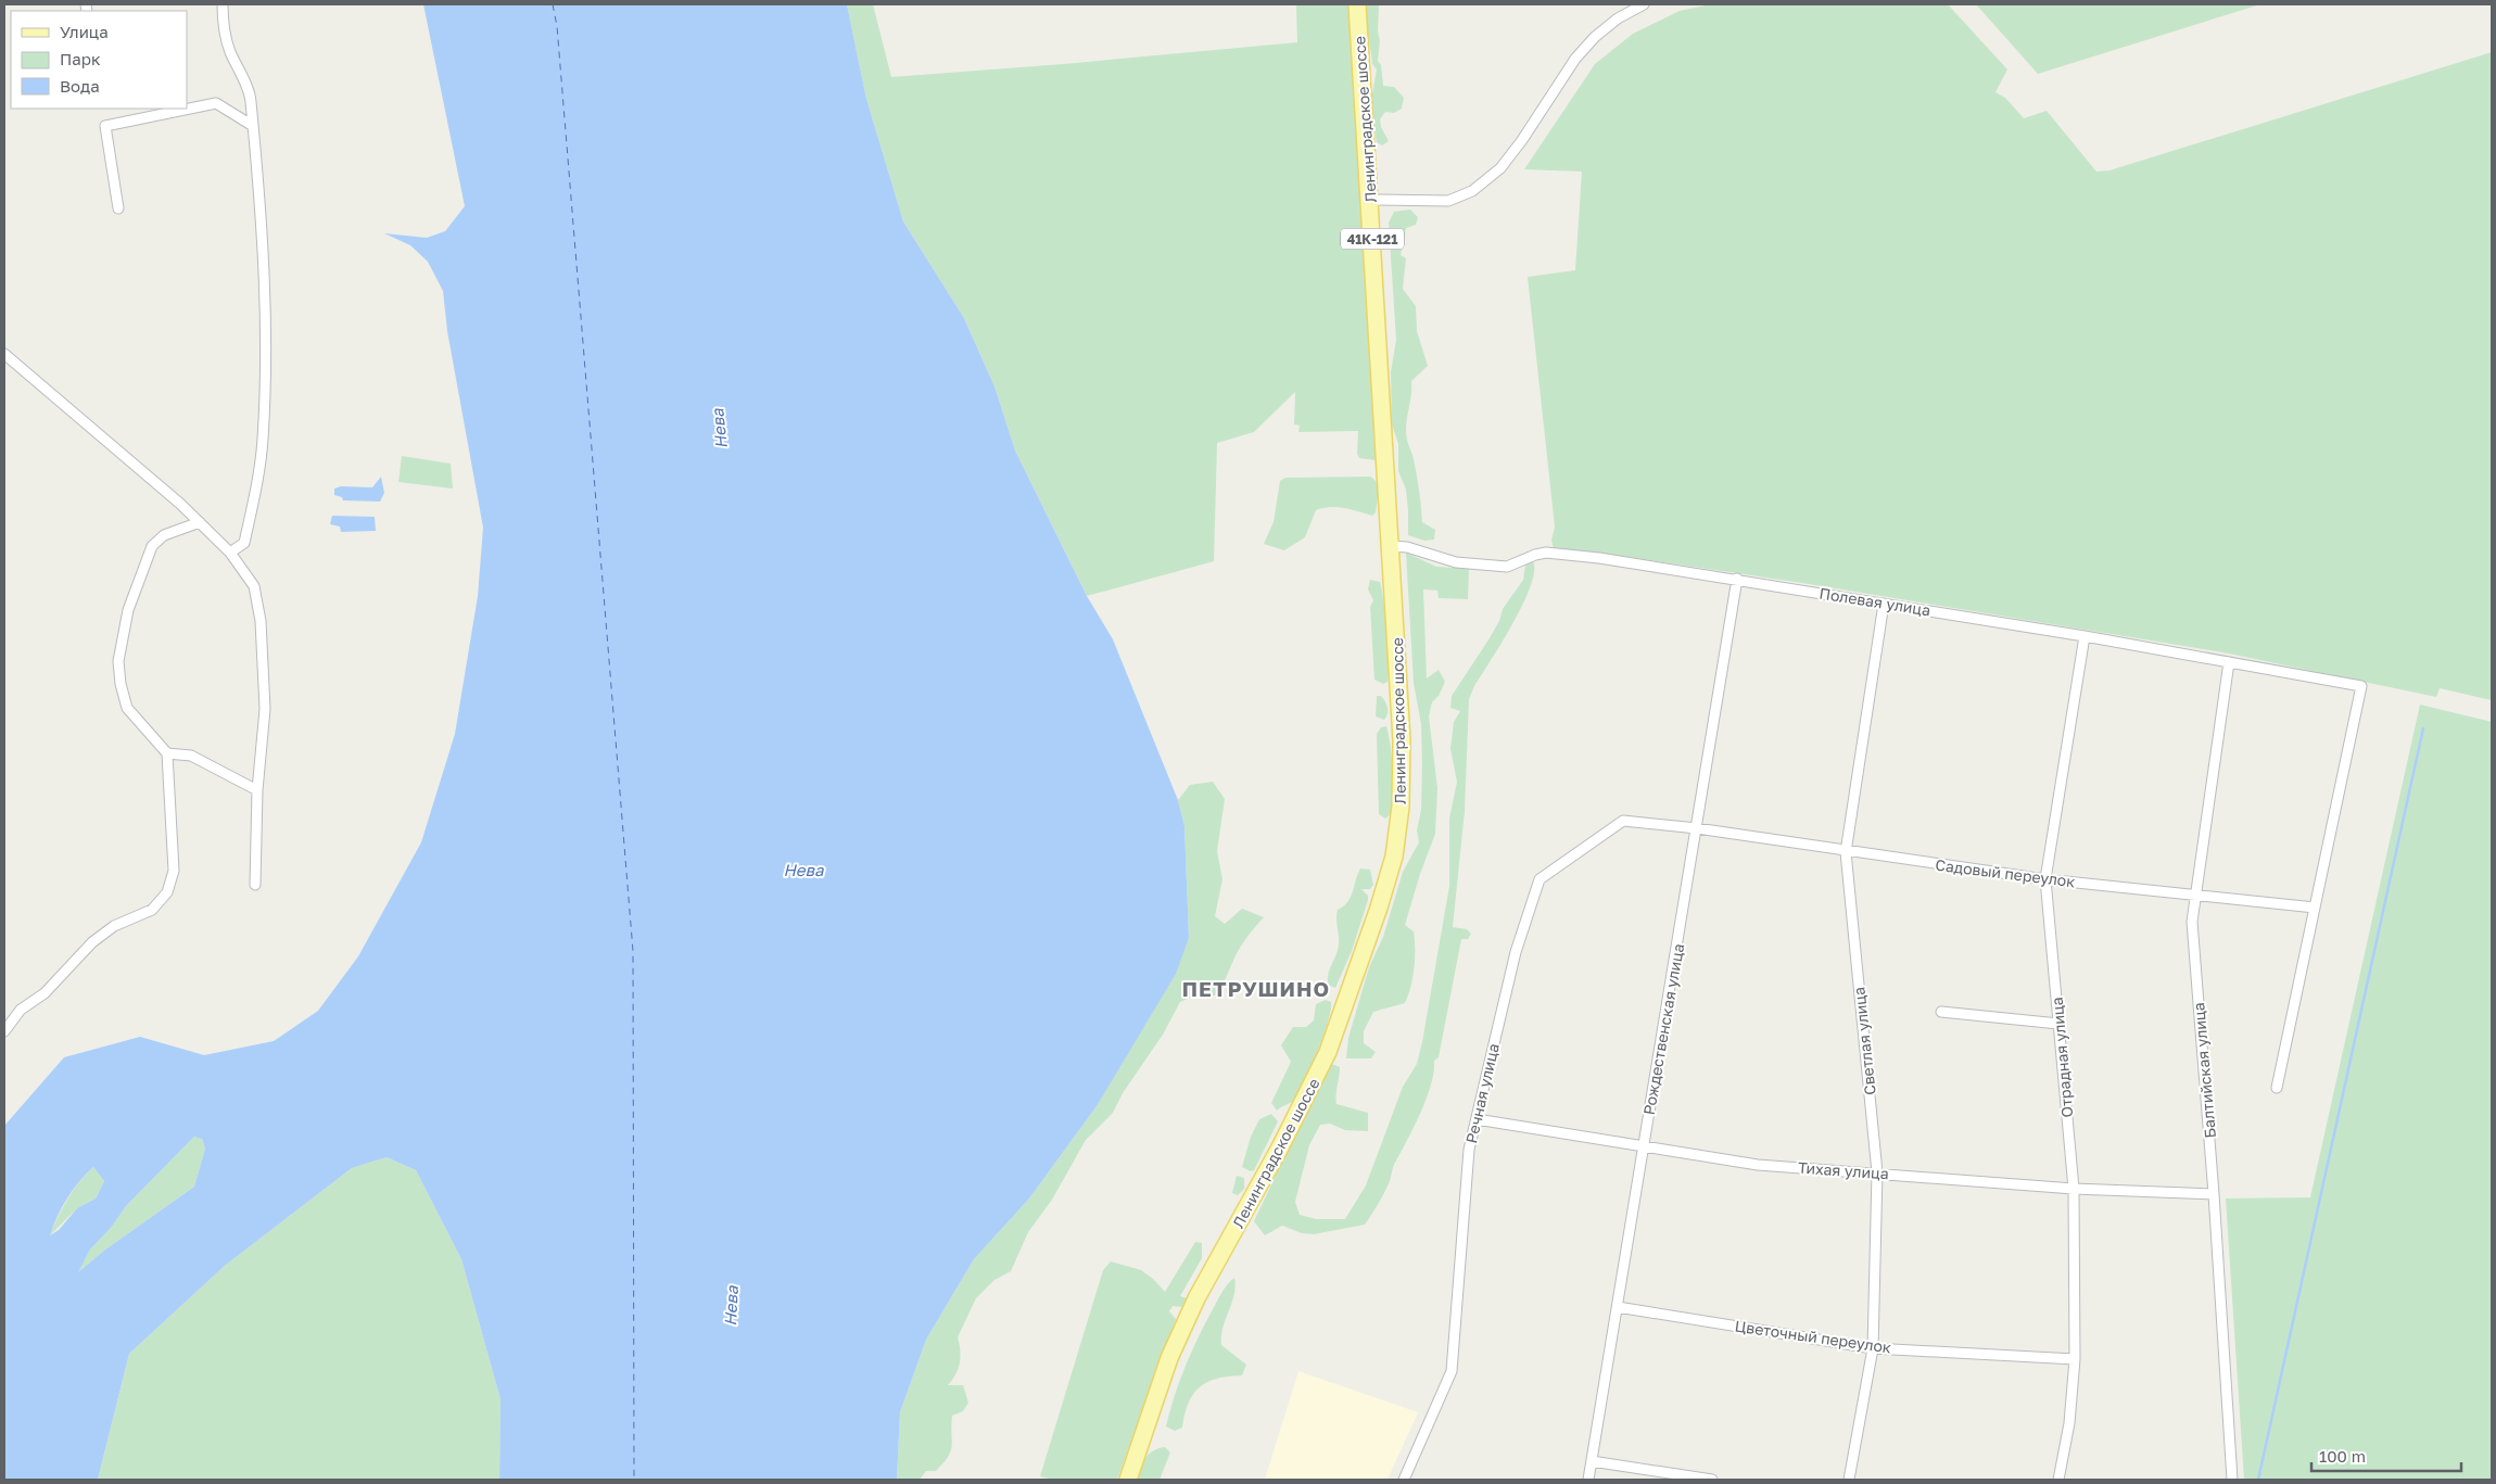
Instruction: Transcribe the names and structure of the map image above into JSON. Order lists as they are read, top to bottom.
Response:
{
  "streets": {
    "main road": ["Ленинградское шоссе", "41К-121"],
    "street": [
      "Полевая улица",
      "Садовый переулок",
      "Рождественская улица",
      "Светлая улица",
      "Отрадная улица",
      "Балтийская улица",
      "Речная улица",
      "Тихая улица",
      "Цветочный переулок"
    ]
  },
  "crossings": [
    ["Ленинградское шоссе", "Полевая улица"],
    ["Полевая улица", "Садовый переулок"],
    ["Полевая улица", "Рождественская улица"],
    ["Полевая улица", "Светлая улица"],
    ["Полевая улица", "Отрадная улица"],
    ["Полевая улица", "Балтийская улица"],
    ["Садовый переулок", "Рождественская улица"],
    ["Садовый переулок", "Светлая улица"],
    ["Садовый переулок", "Отрадная улица"],
    ["Садовый переулок", "Балтийская улица"],
    ["Садовый переулок", "Речная улица"],
    ["Рождественская улица", "Речная улица"],
    ["Рождественская улица", "Тихая улица"],
    ["Рождественская улица", "Цветочный переулок"],
    ["Светлая улица", "Тихая улица"],
    ["Светлая улица", "Цветочный переулок"],
    ["Отрадная улица", "Тихая улица"],
    ["Отрадная улица", "Цветочный переулок"],
    ["Балтийская улица", "Тихая улица"],
    ["Речная улица", "Тихая улица"]
  ],
  "districts": ["ПЕТРУШИНО"],
  "water": ["Нева"],
  "legend": ["Улица", "Парк", "Вода"],
  "scale_bar": "100 m"
}
